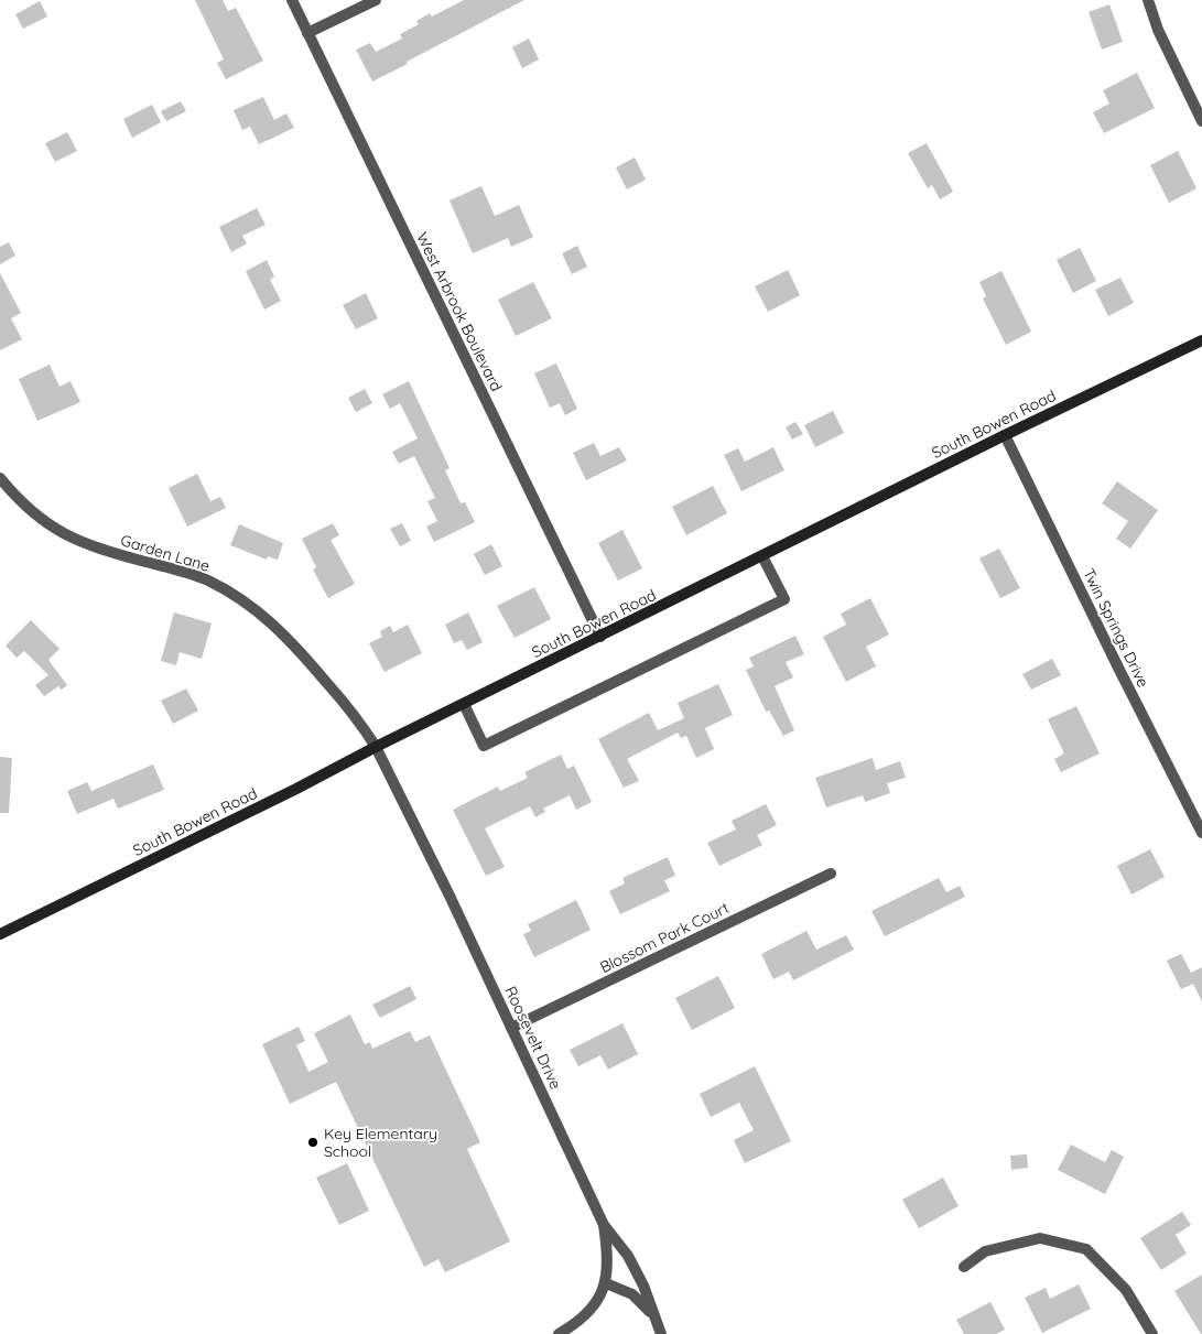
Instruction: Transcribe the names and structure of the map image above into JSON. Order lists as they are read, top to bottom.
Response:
{
  "streets": {
    "main road": ["South Bowen Road"],
    "street": [
      "West Arbrook Boulevard",
      "Garden Lane",
      "Twin Springs Drive",
      "Blossom Park Court",
      "Roosevelt Drive"
    ]
  },
  "crossings": [
    ["West Arbrook Boulevard", "South Bowen Road"],
    ["South Bowen Road", "Garden Lane"],
    ["South Bowen Road", "Twin Springs Drive"],
    ["South Bowen Road", "Roosevelt Drive"],
    ["Garden Lane", "Roosevelt Drive"],
    ["Blossom Park Court", "Roosevelt Drive"]
  ],
  "places": ["Key Elementary School"]
}
